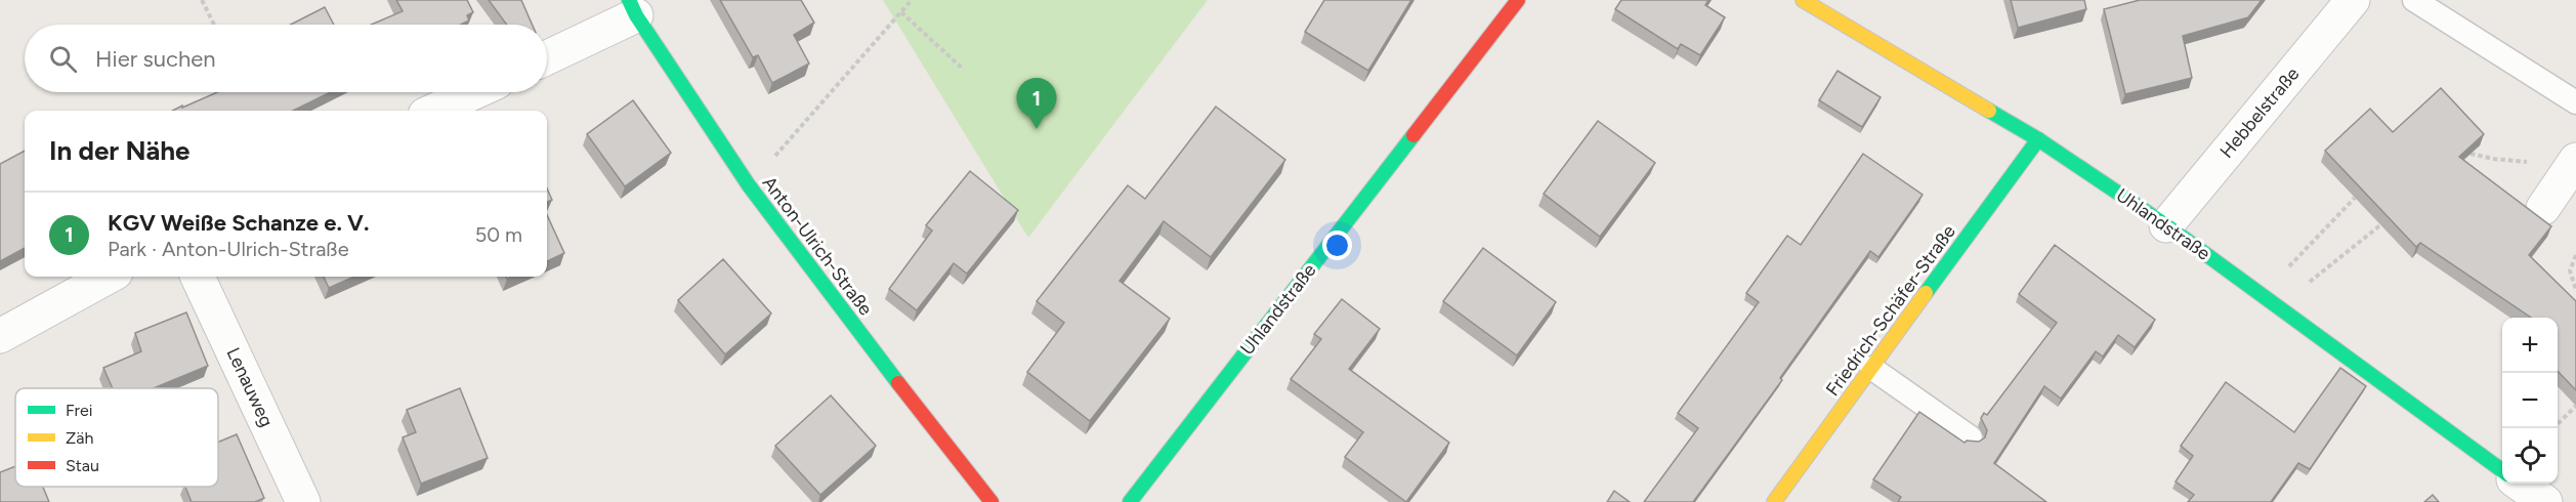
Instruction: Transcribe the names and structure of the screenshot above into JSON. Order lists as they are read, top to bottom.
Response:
{
  "streets": {
    "street": [
      "Hebbelstraße",
      "Uhlandstraße",
      "Anton-Ulrich-Straße",
      "Friedrich-Schäfer-Straße",
      "Lenauweg"
    ]
  },
  "crossings": [
    ["Hebbelstraße", "Uhlandstraße"],
    ["Uhlandstraße", "Friedrich-Schäfer-Straße"]
  ],
  "legend": ["Frei", "Zäh", "Stau"],
  "page": {
    "search": "Hier suchen",
    "pins": "1",
    "heading": "In der Nähe",
    "list": [
      {
        "mark": "1",
        "name": "KGV Weiße Schanze e. V.",
        "note": "Park · Anton-Ulrich-Straße",
        "value": "50 m"
      }
    ],
    "map_buttons": ["+", "−"]
  }
}
